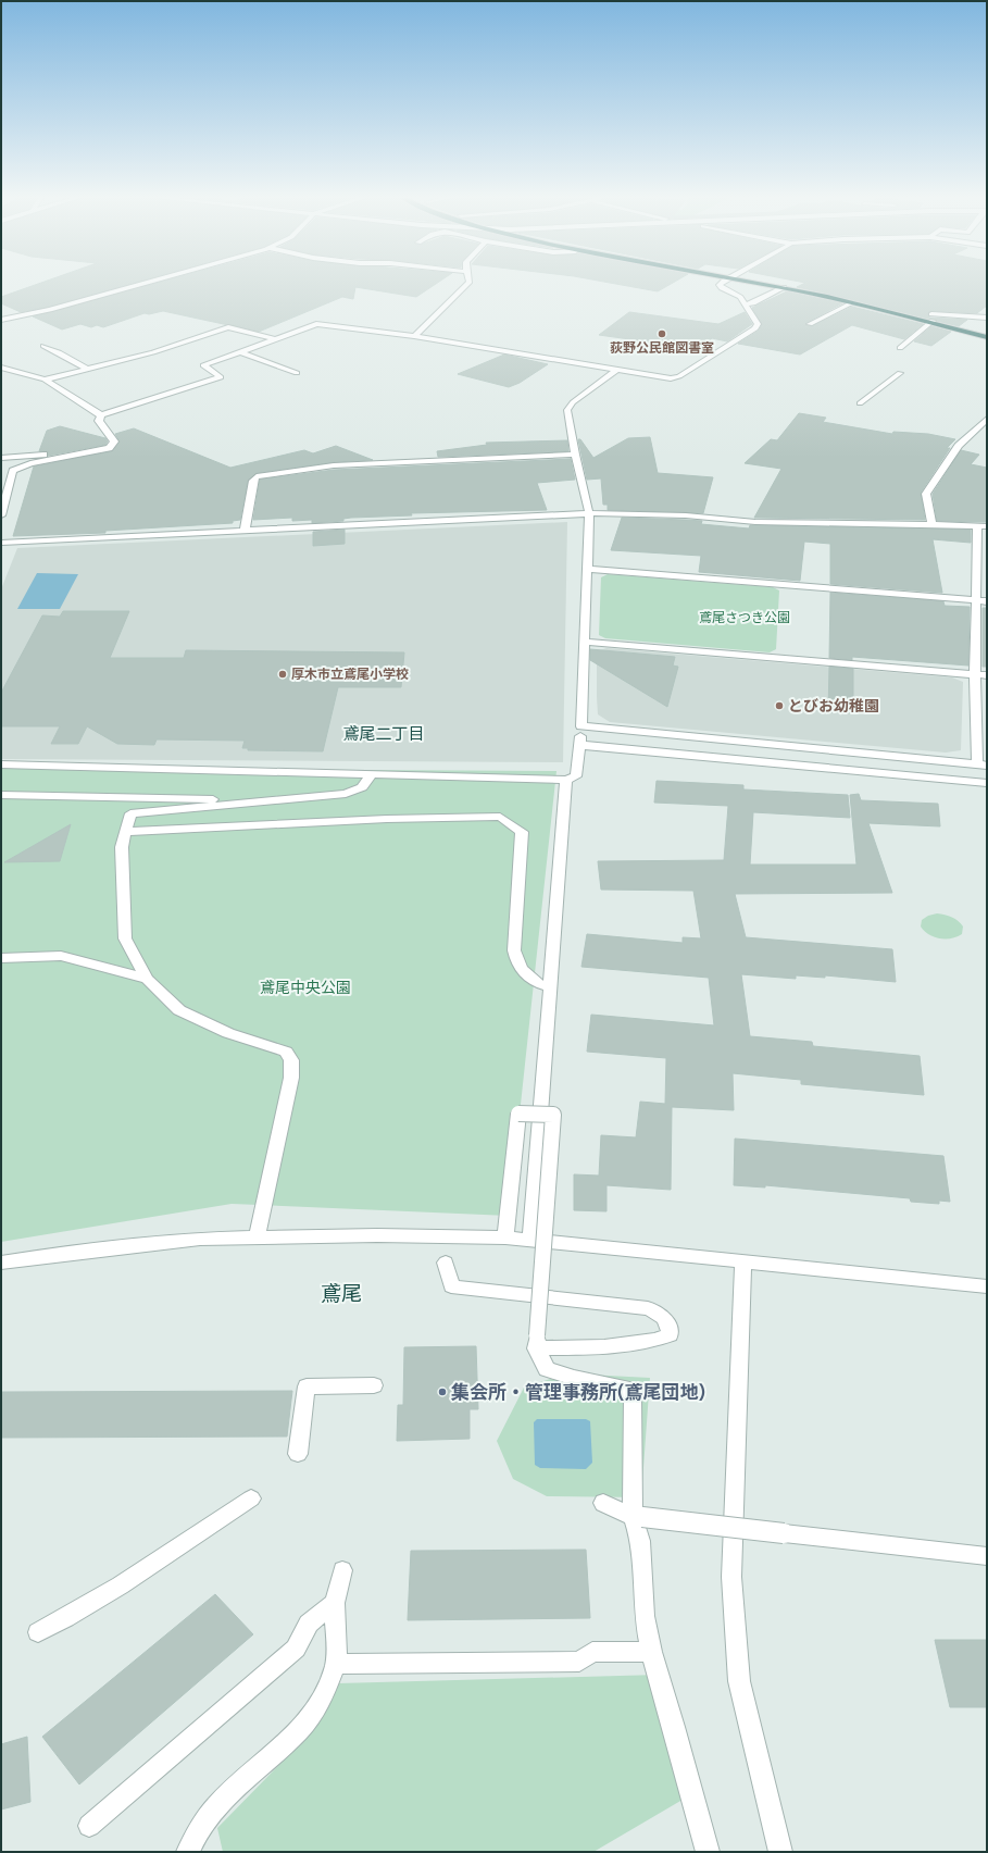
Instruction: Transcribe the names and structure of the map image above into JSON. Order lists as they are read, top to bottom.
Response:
{
  "districts": ["鳶尾二丁目", "鳶尾"],
  "parks": ["鳶尾さつき公園", "鳶尾中央公園"],
  "places": [
    "荻野公民館図書室",
    "厚木市立鳶尾小学校",
    "とびお幼稚園",
    "集会所・管理事務所(鳶尾団地)"
  ]
}
